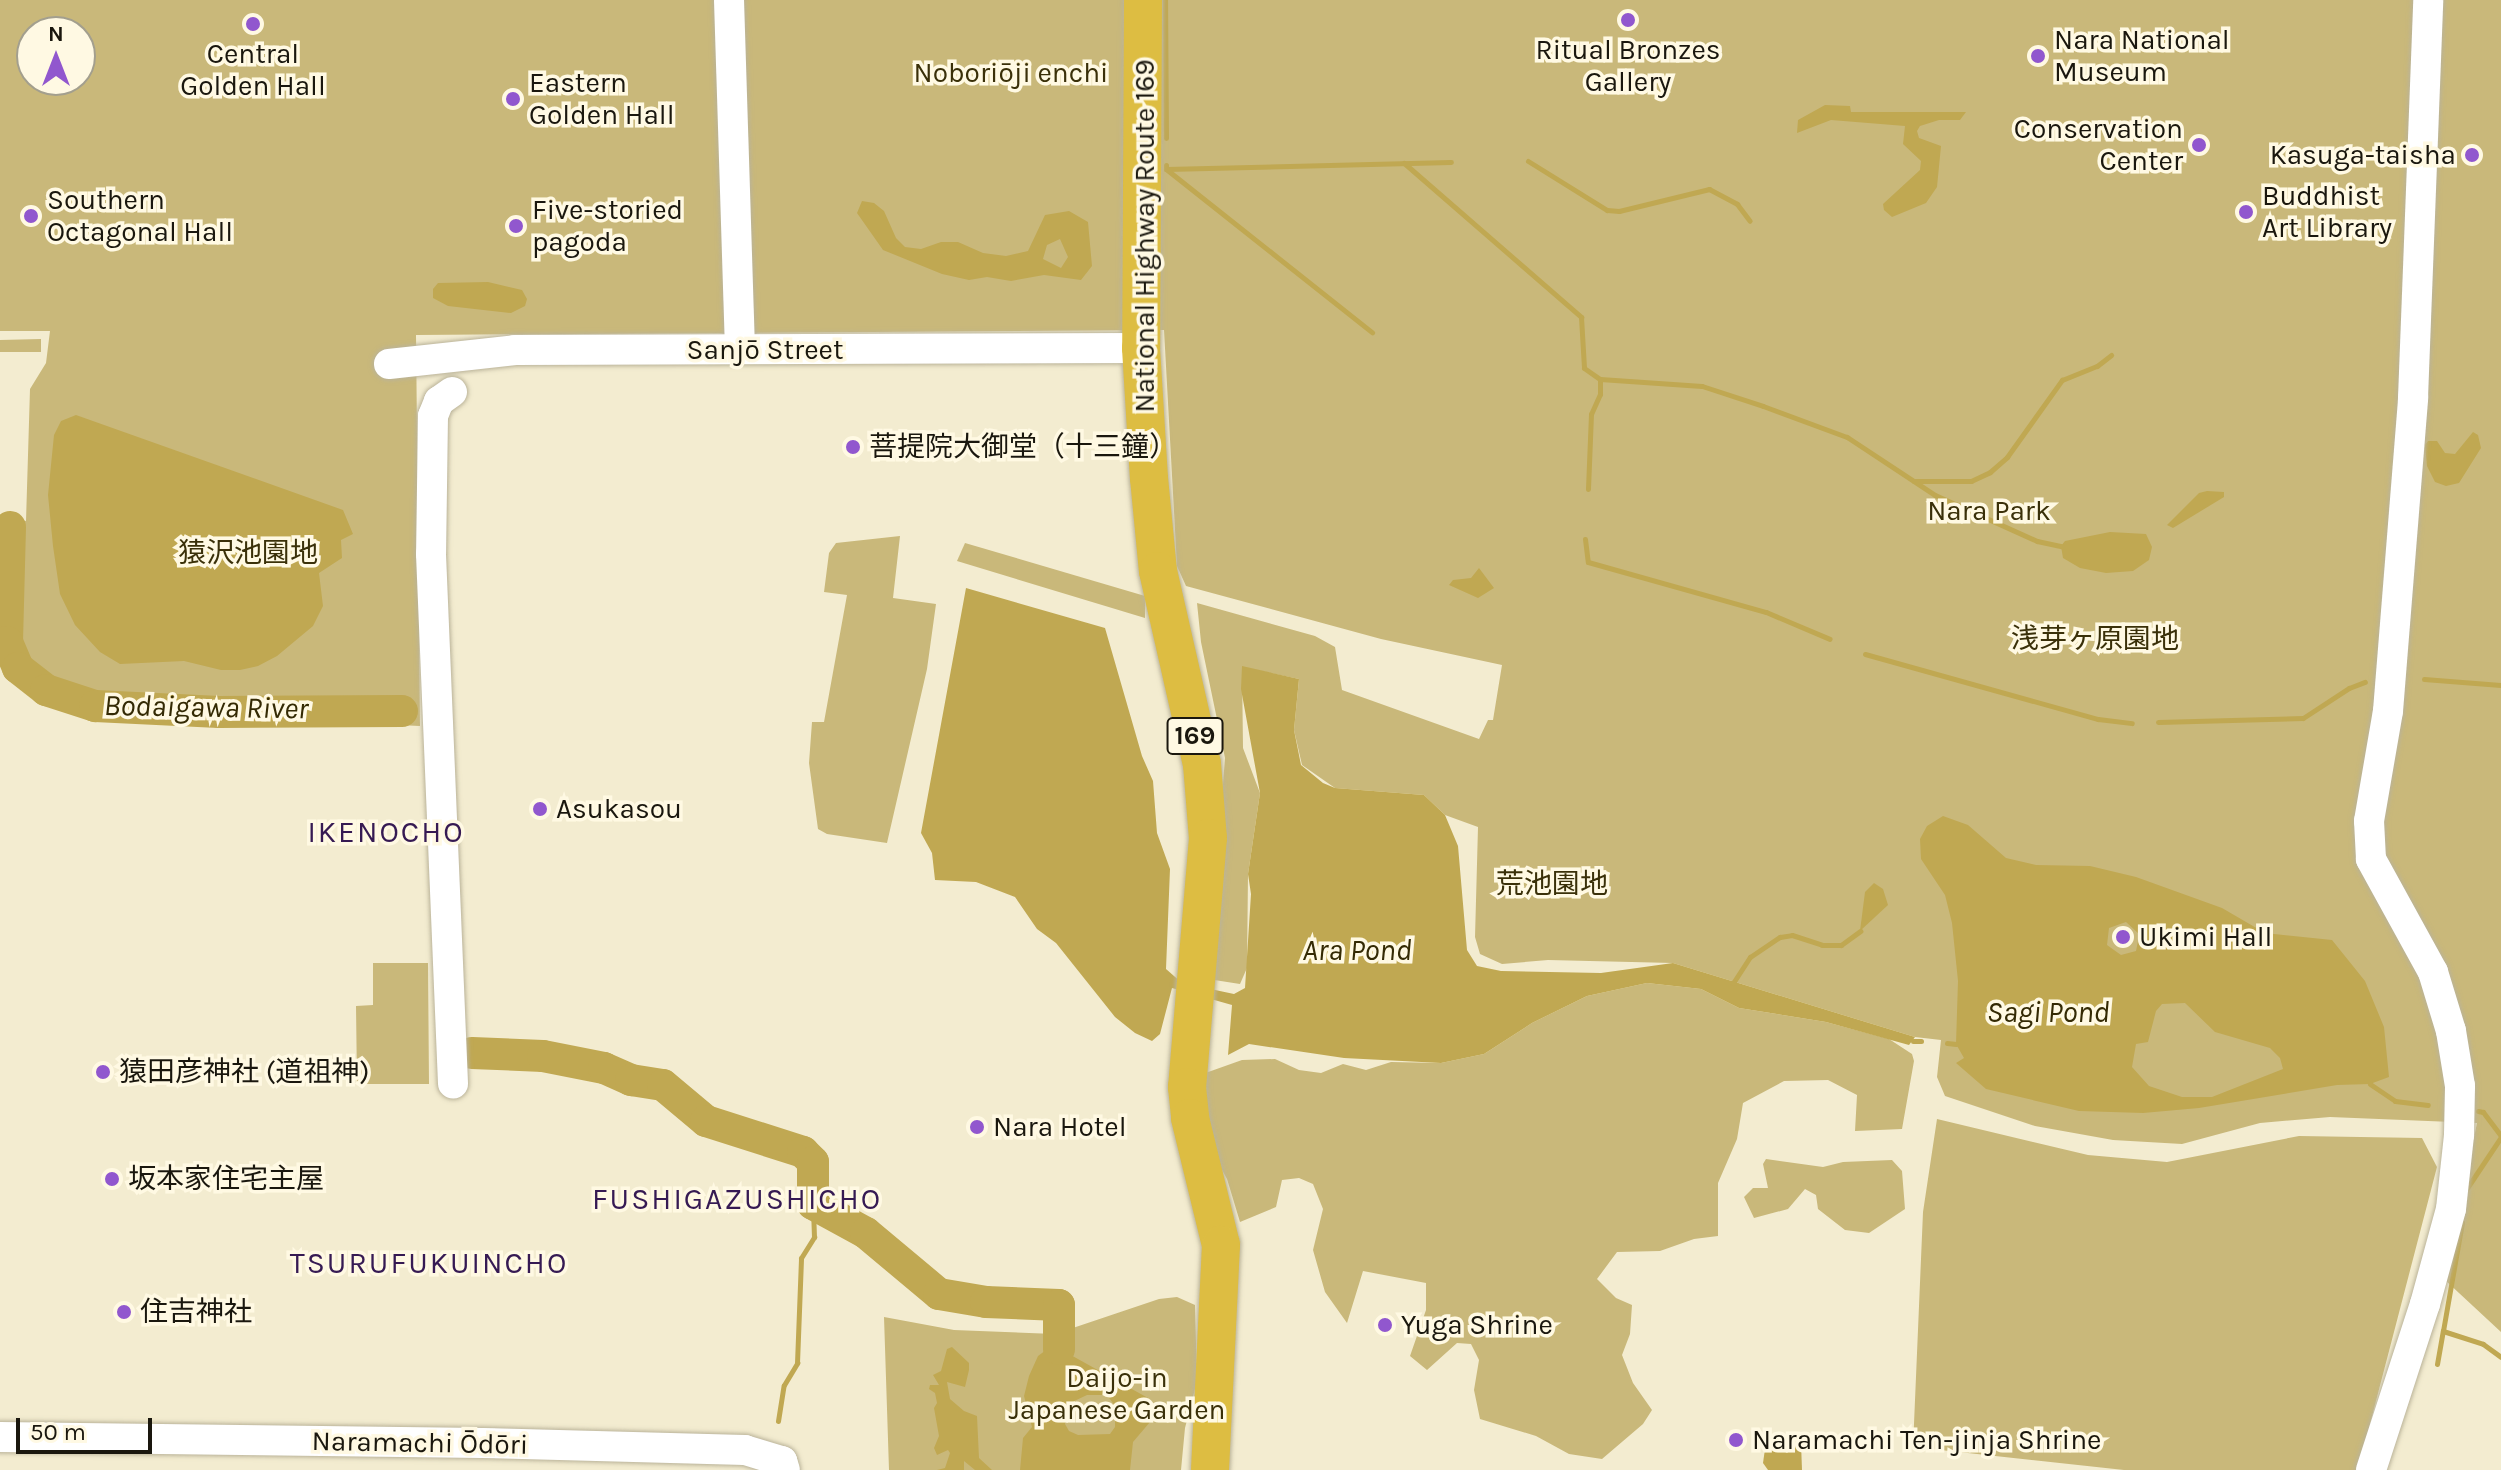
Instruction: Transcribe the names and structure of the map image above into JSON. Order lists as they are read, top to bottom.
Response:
{
  "streets": {
    "highway": ["National Highway Route 169", "169"],
    "street": ["Sanjō Street", "Naramachi Ōdōri"]
  },
  "crossings": [
    ["National Highway Route 169", "Sanjō Street"]
  ],
  "districts": ["IKENOCHO", "FUSHIGAZUSHICHO", "TSURUFUKUINCHO"],
  "water": ["Bodaigawa River", "Ara Pond", "Sagi Pond"],
  "parks": [
    "Noboriōji enchi",
    "Nara Park",
    "猿沢池園地",
    "浅芽ヶ原園地",
    "荒池園地",
    "Daijo-in Japanese Garden"
  ],
  "places": [
    "Ritual Bronzes Gallery",
    "Central Golden Hall",
    "Nara National Museum",
    "Eastern Golden Hall",
    "Conservation Center",
    "Kasuga-taisha",
    "Buddhist Art Library",
    "Southern Octagonal Hall",
    "Five-storied pagoda",
    "菩提院大御堂（十三鐘）",
    "Asukasou",
    "Ukimi Hall",
    "猿田彦神社 (道祖神)",
    "Nara Hotel",
    "坂本家住宅主屋",
    "住吉神社",
    "Yuga Shrine",
    "Naramachi Ten-jinja Shrine"
  ],
  "scale_bar": "50 m",
  "north": "top"
}
